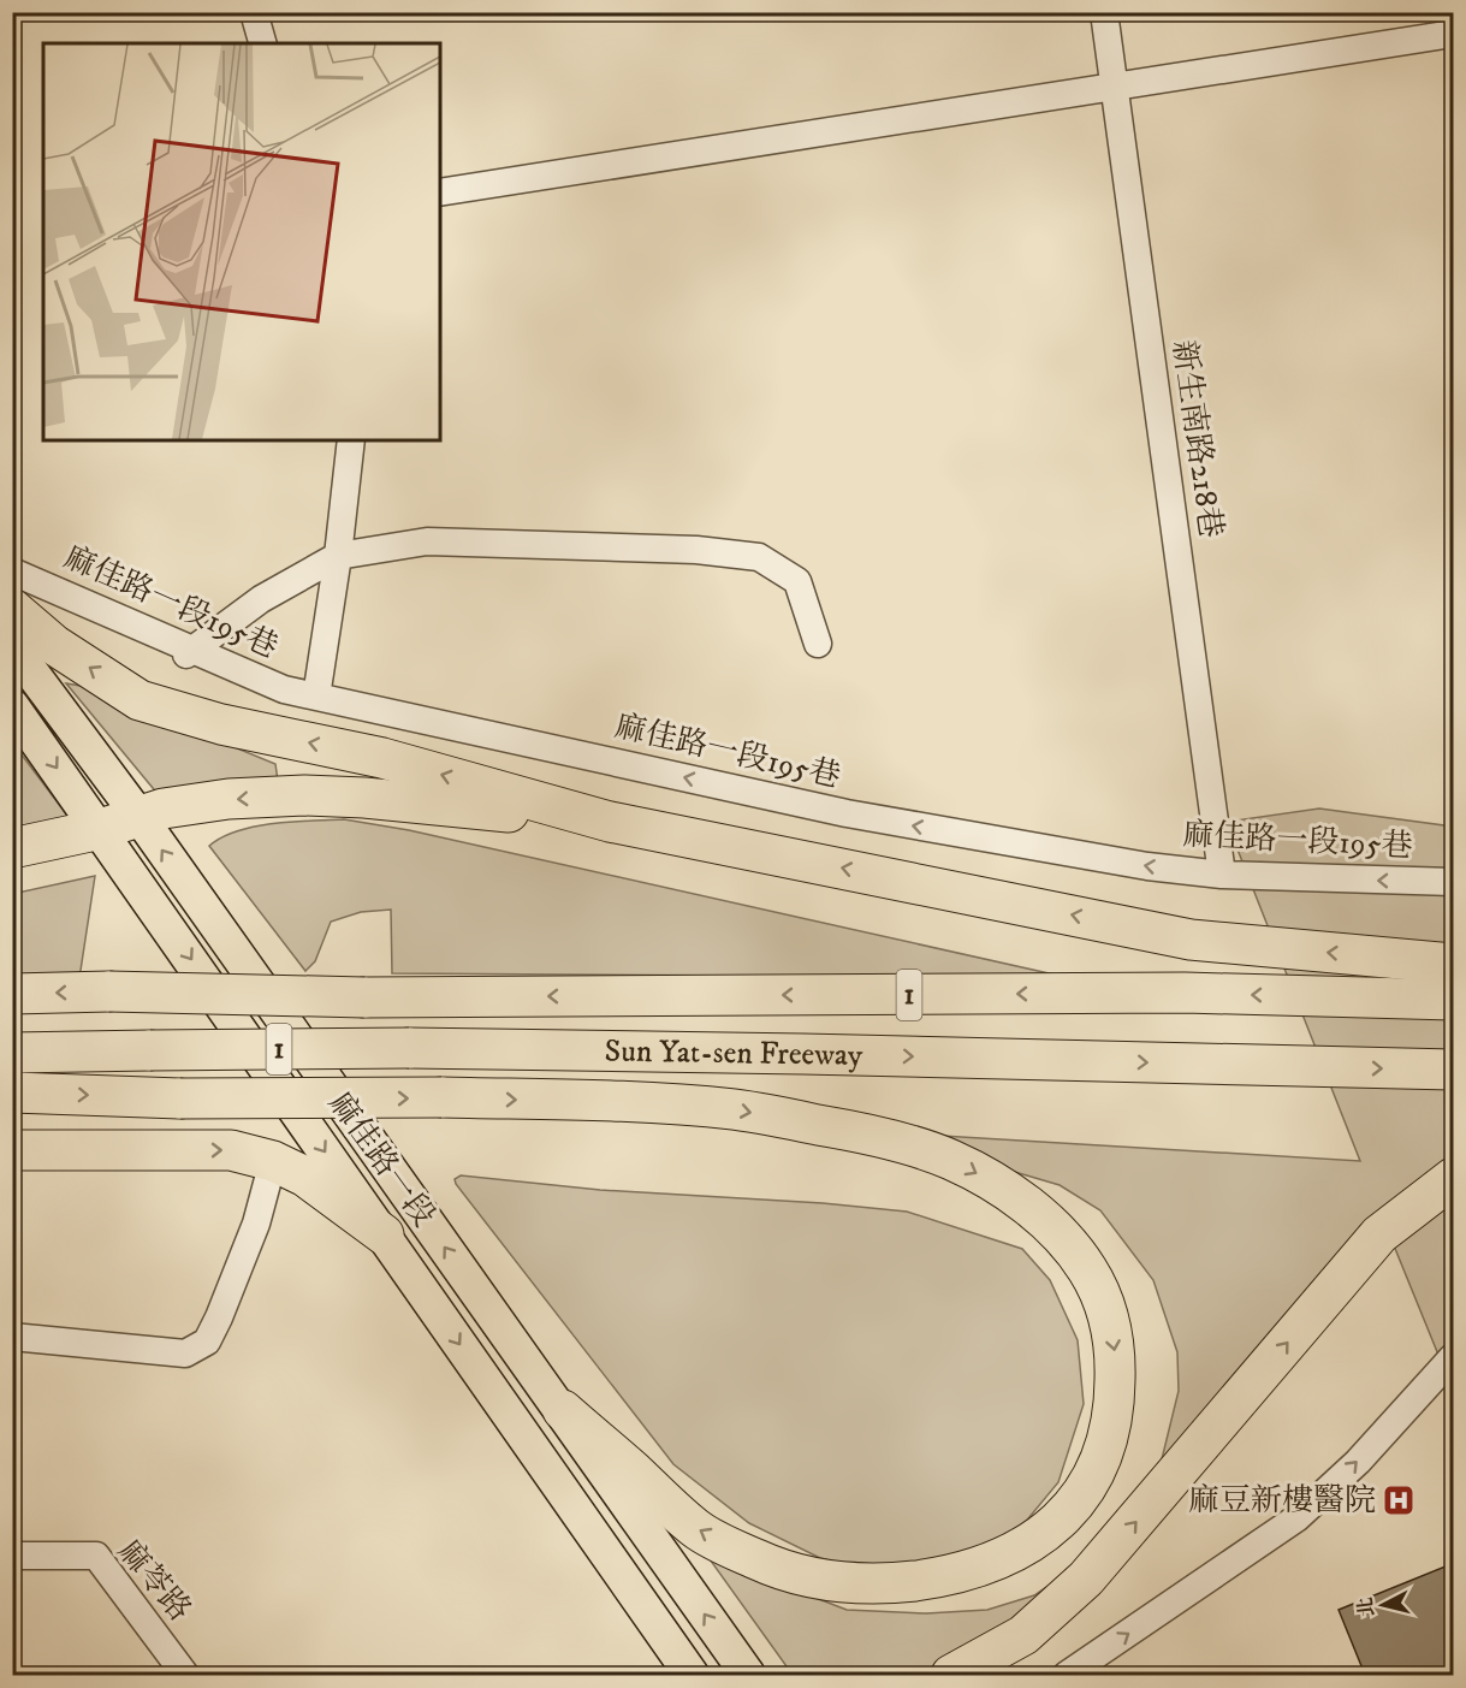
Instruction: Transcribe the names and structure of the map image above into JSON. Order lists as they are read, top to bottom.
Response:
{
  "streets": {
    "highway": ["1", "Sun Yat-sen Freeway"],
    "main road": ["麻佳路一段"],
    "street": ["新生南路218巷", "麻佳路一段195巷", "麻苓路"]
  },
  "crossings": [
    ["新生南路218巷", "麻佳路一段195巷"]
  ],
  "places": {
    "hospital": ["麻豆新樓醫院"]
  },
  "north": "left"
}
